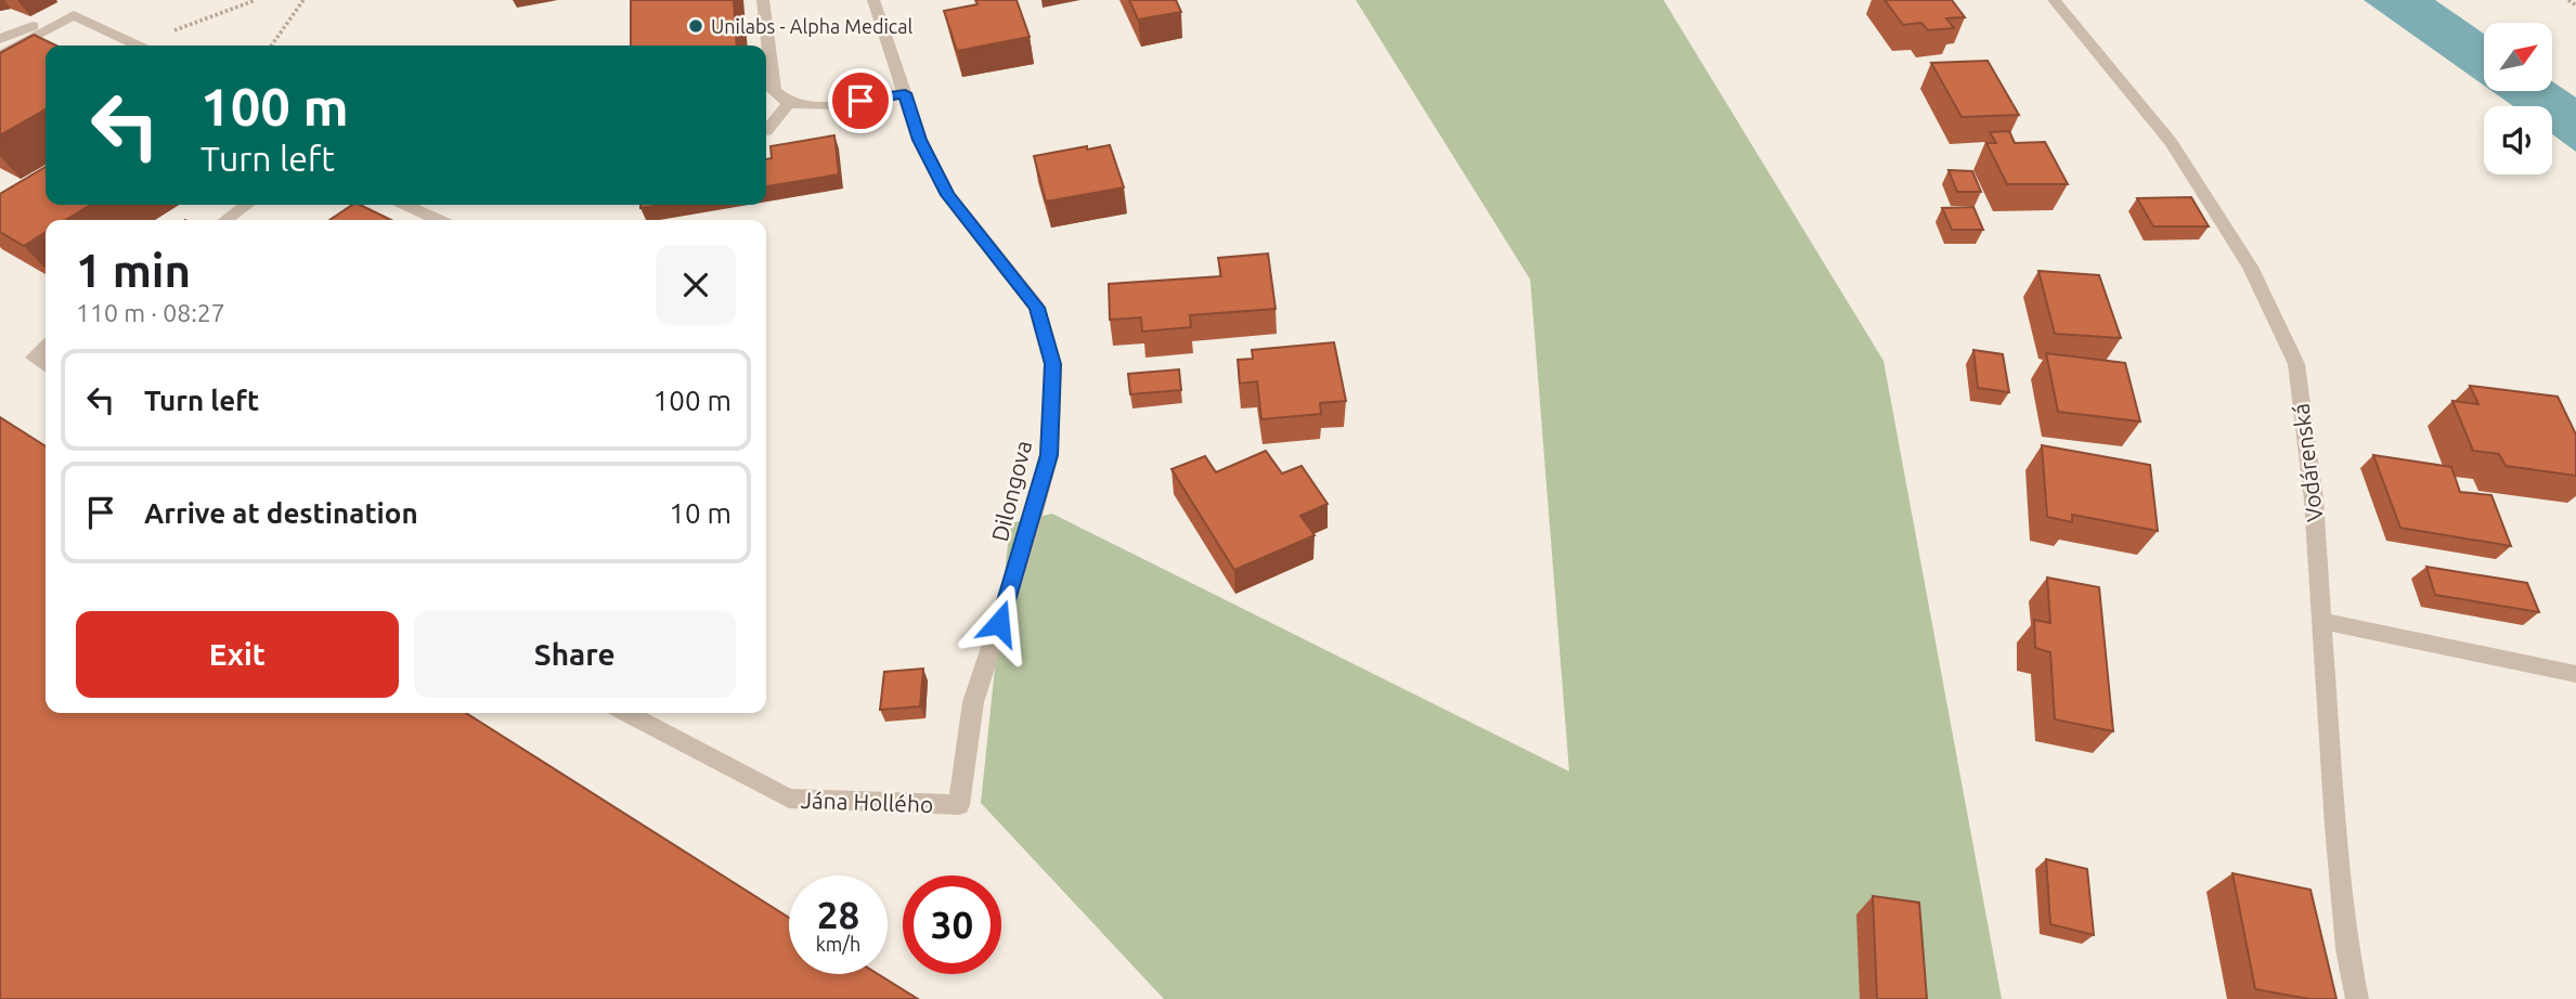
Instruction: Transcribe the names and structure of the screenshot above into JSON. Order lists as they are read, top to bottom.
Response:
{
  "streets": {
    "street": ["Vodárenská", "Dilongova", "Jána Hollého"]
  },
  "crossings": [
    ["Dilongova", "Jána Hollého"]
  ],
  "places": ["Unilabs - Alpha Medical"],
  "north": "top right",
  "page": {
    "turn": ["100 m", "Turn left"],
    "heading": ["1 min", "110 m · 08:27"],
    "list": [
      {
        "name": "Turn left",
        "value": "100 m"
      },
      {
        "name": "Arrive at destination",
        "value": "10 m"
      }
    ],
    "buttons": ["Exit", "Share"],
    "speed": "28 km/h",
    "limit": "30"
  }
}
